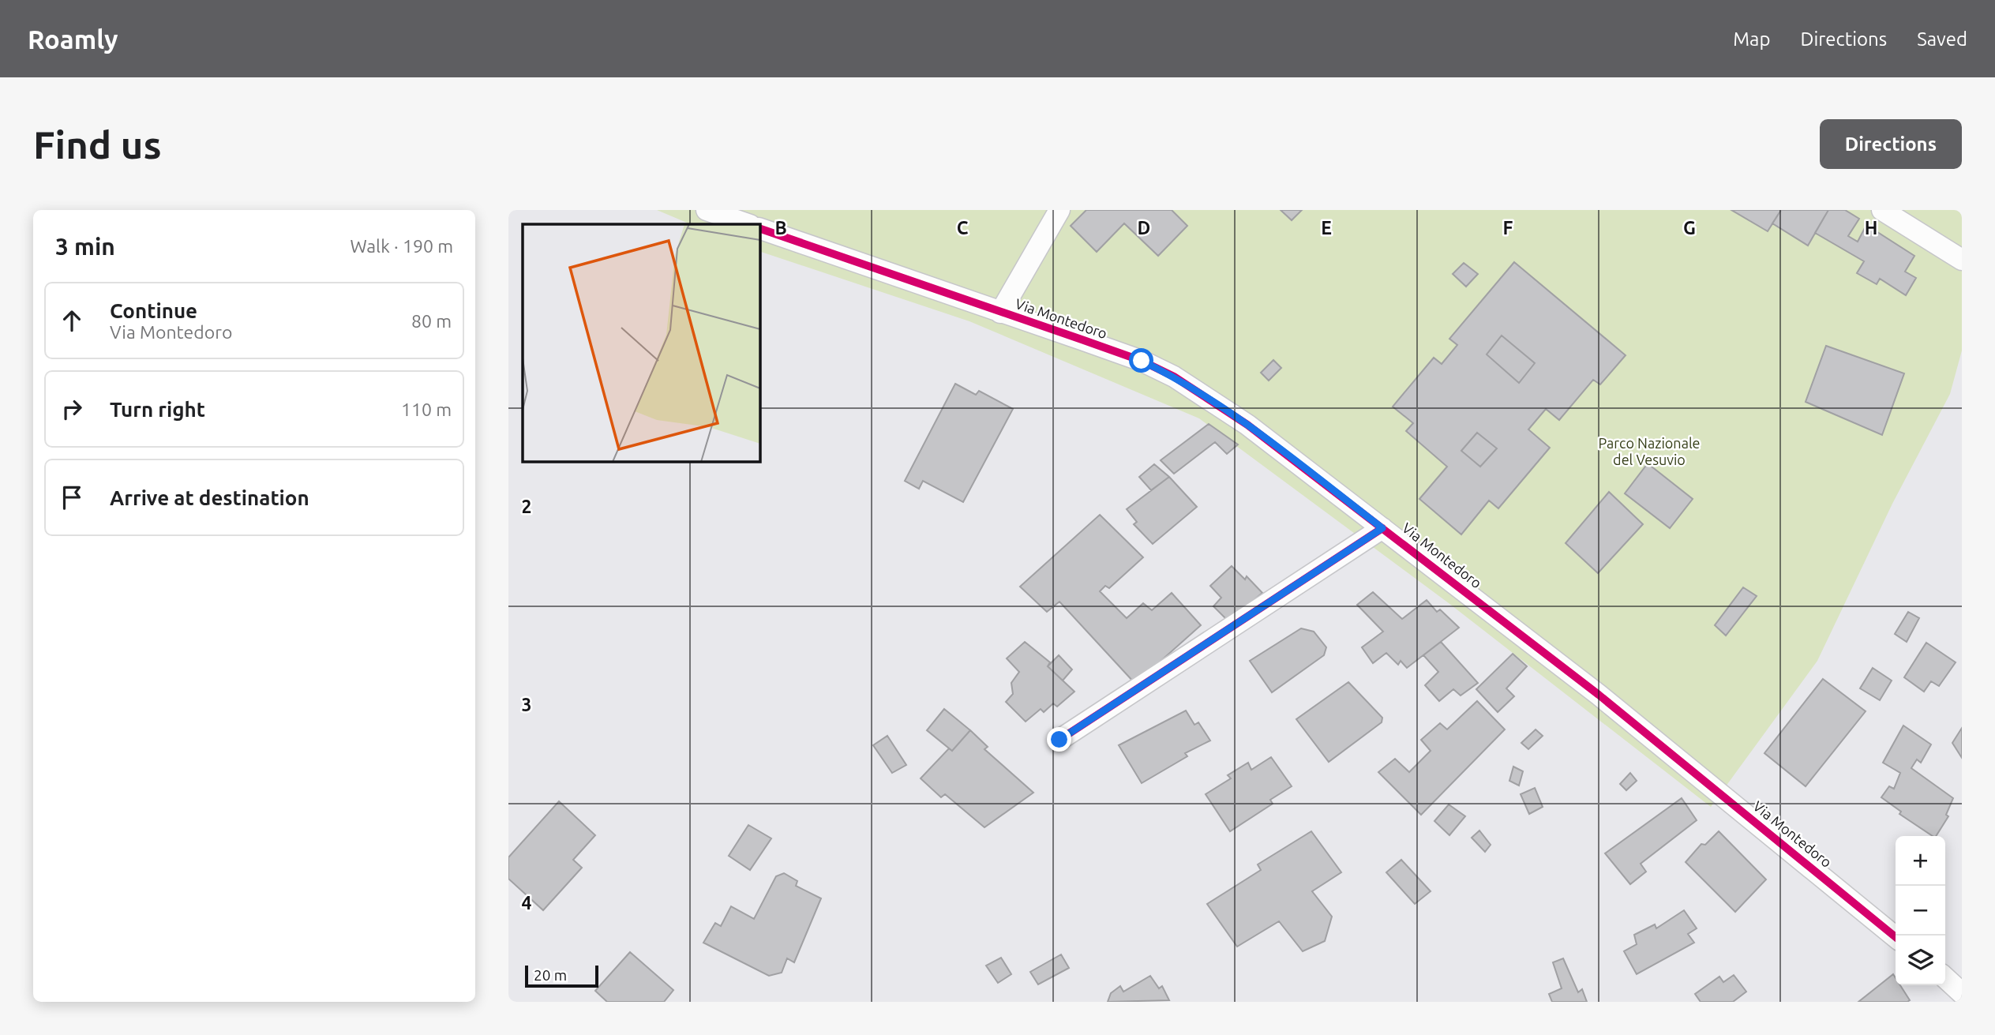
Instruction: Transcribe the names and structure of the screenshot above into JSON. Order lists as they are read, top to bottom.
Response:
{
  "streets": {
    "street": ["Via Montedoro"]
  },
  "parks": ["Parco Nazionale del Vesuvio"],
  "scale_bar": "20 m",
  "page": {
    "header": "Roamly",
    "nav": ["Map", "Directions", "Saved"],
    "buttons": "Directions",
    "title": "Find us",
    "heading": ["3 min", "Walk · 190 m"],
    "list": [
      ["Continue", "Via Montedoro", "80 m"],
      ["Turn right", "110 m"],
      "Arrive at destination"
    ],
    "map_buttons": ["+", "−"],
    "scale": "20 m"
  },
  "grid": {
    "columns": [
      "B",
      "C",
      "D",
      "E",
      "F",
      "G",
      "H"
    ],
    "rows": ["2", "3", "4"]
  }
}
